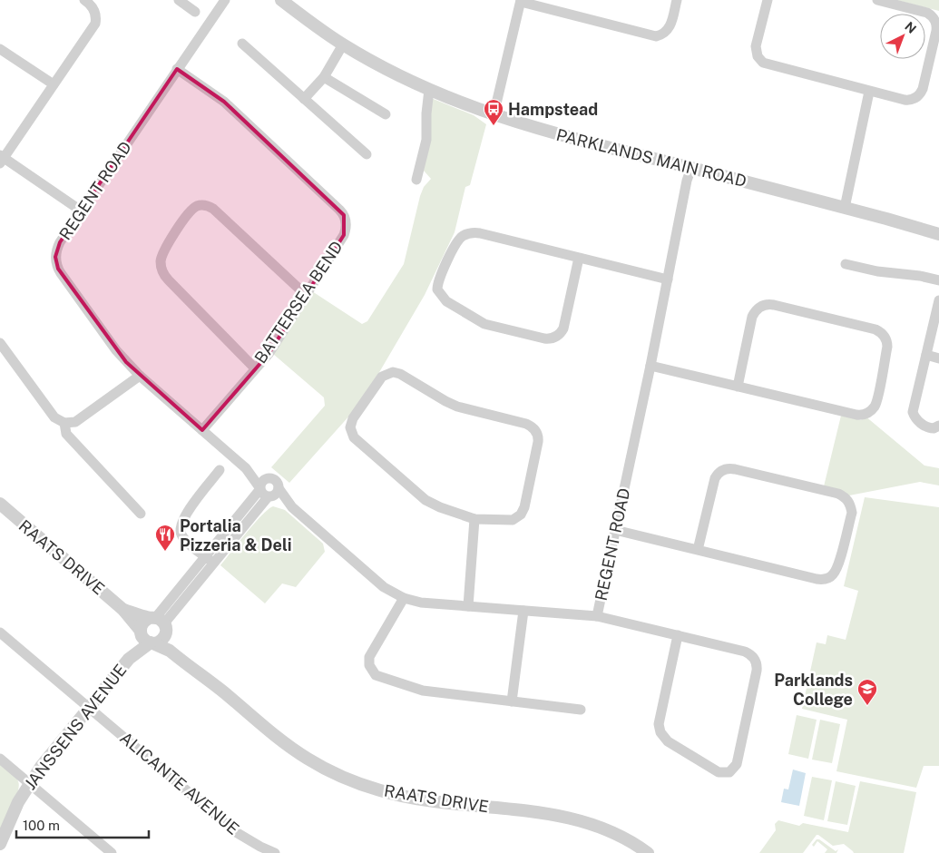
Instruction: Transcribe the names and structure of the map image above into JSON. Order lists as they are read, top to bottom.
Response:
{
  "streets": {
    "street": [
      "PARKLANDS MAIN ROAD",
      "REGENT ROAD",
      "BATTERSEA BEND",
      "RAATS DRIVE",
      "JANSSENS AVENUE",
      "ALICANTE AVENUE"
    ]
  },
  "crossings": [
    ["PARKLANDS MAIN ROAD", "REGENT ROAD"],
    ["REGENT ROAD", "BATTERSEA BEND"],
    ["RAATS DRIVE", "JANSSENS AVENUE"],
    ["JANSSENS AVENUE", "ALICANTE AVENUE"]
  ],
  "places": {
    "bus stop": ["Hampstead"],
    "restaurant": ["Portalia Pizzeria & Deli"],
    "school or university": ["Parklands College"]
  },
  "scale_bar": "100 m",
  "north": "top right"
}
